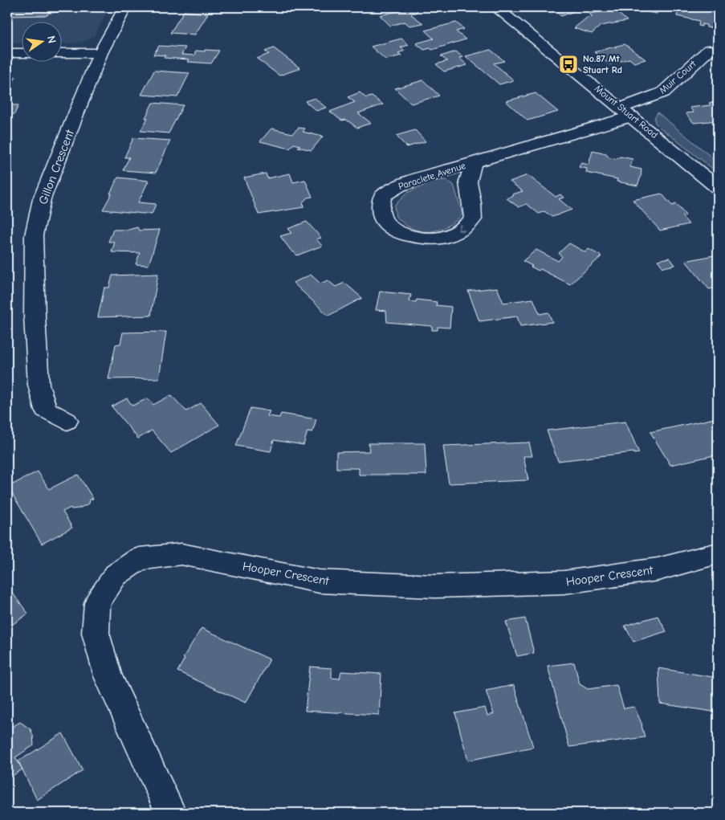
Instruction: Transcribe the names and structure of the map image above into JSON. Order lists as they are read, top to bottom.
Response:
{
  "streets": {
    "street": [
      "Muir Court",
      "Mount Stuart Road",
      "Gillon Crescent",
      "Paraclete Avenue",
      "Hooper Crescent"
    ]
  },
  "crossings": [
    ["Muir Court", "Mount Stuart Road"],
    ["Muir Court", "Paraclete Avenue"],
    ["Mount Stuart Road", "Paraclete Avenue"]
  ],
  "places": {
    "bus stop": ["No.87 Mt Stuart Rd"]
  },
  "north": "right"
}
